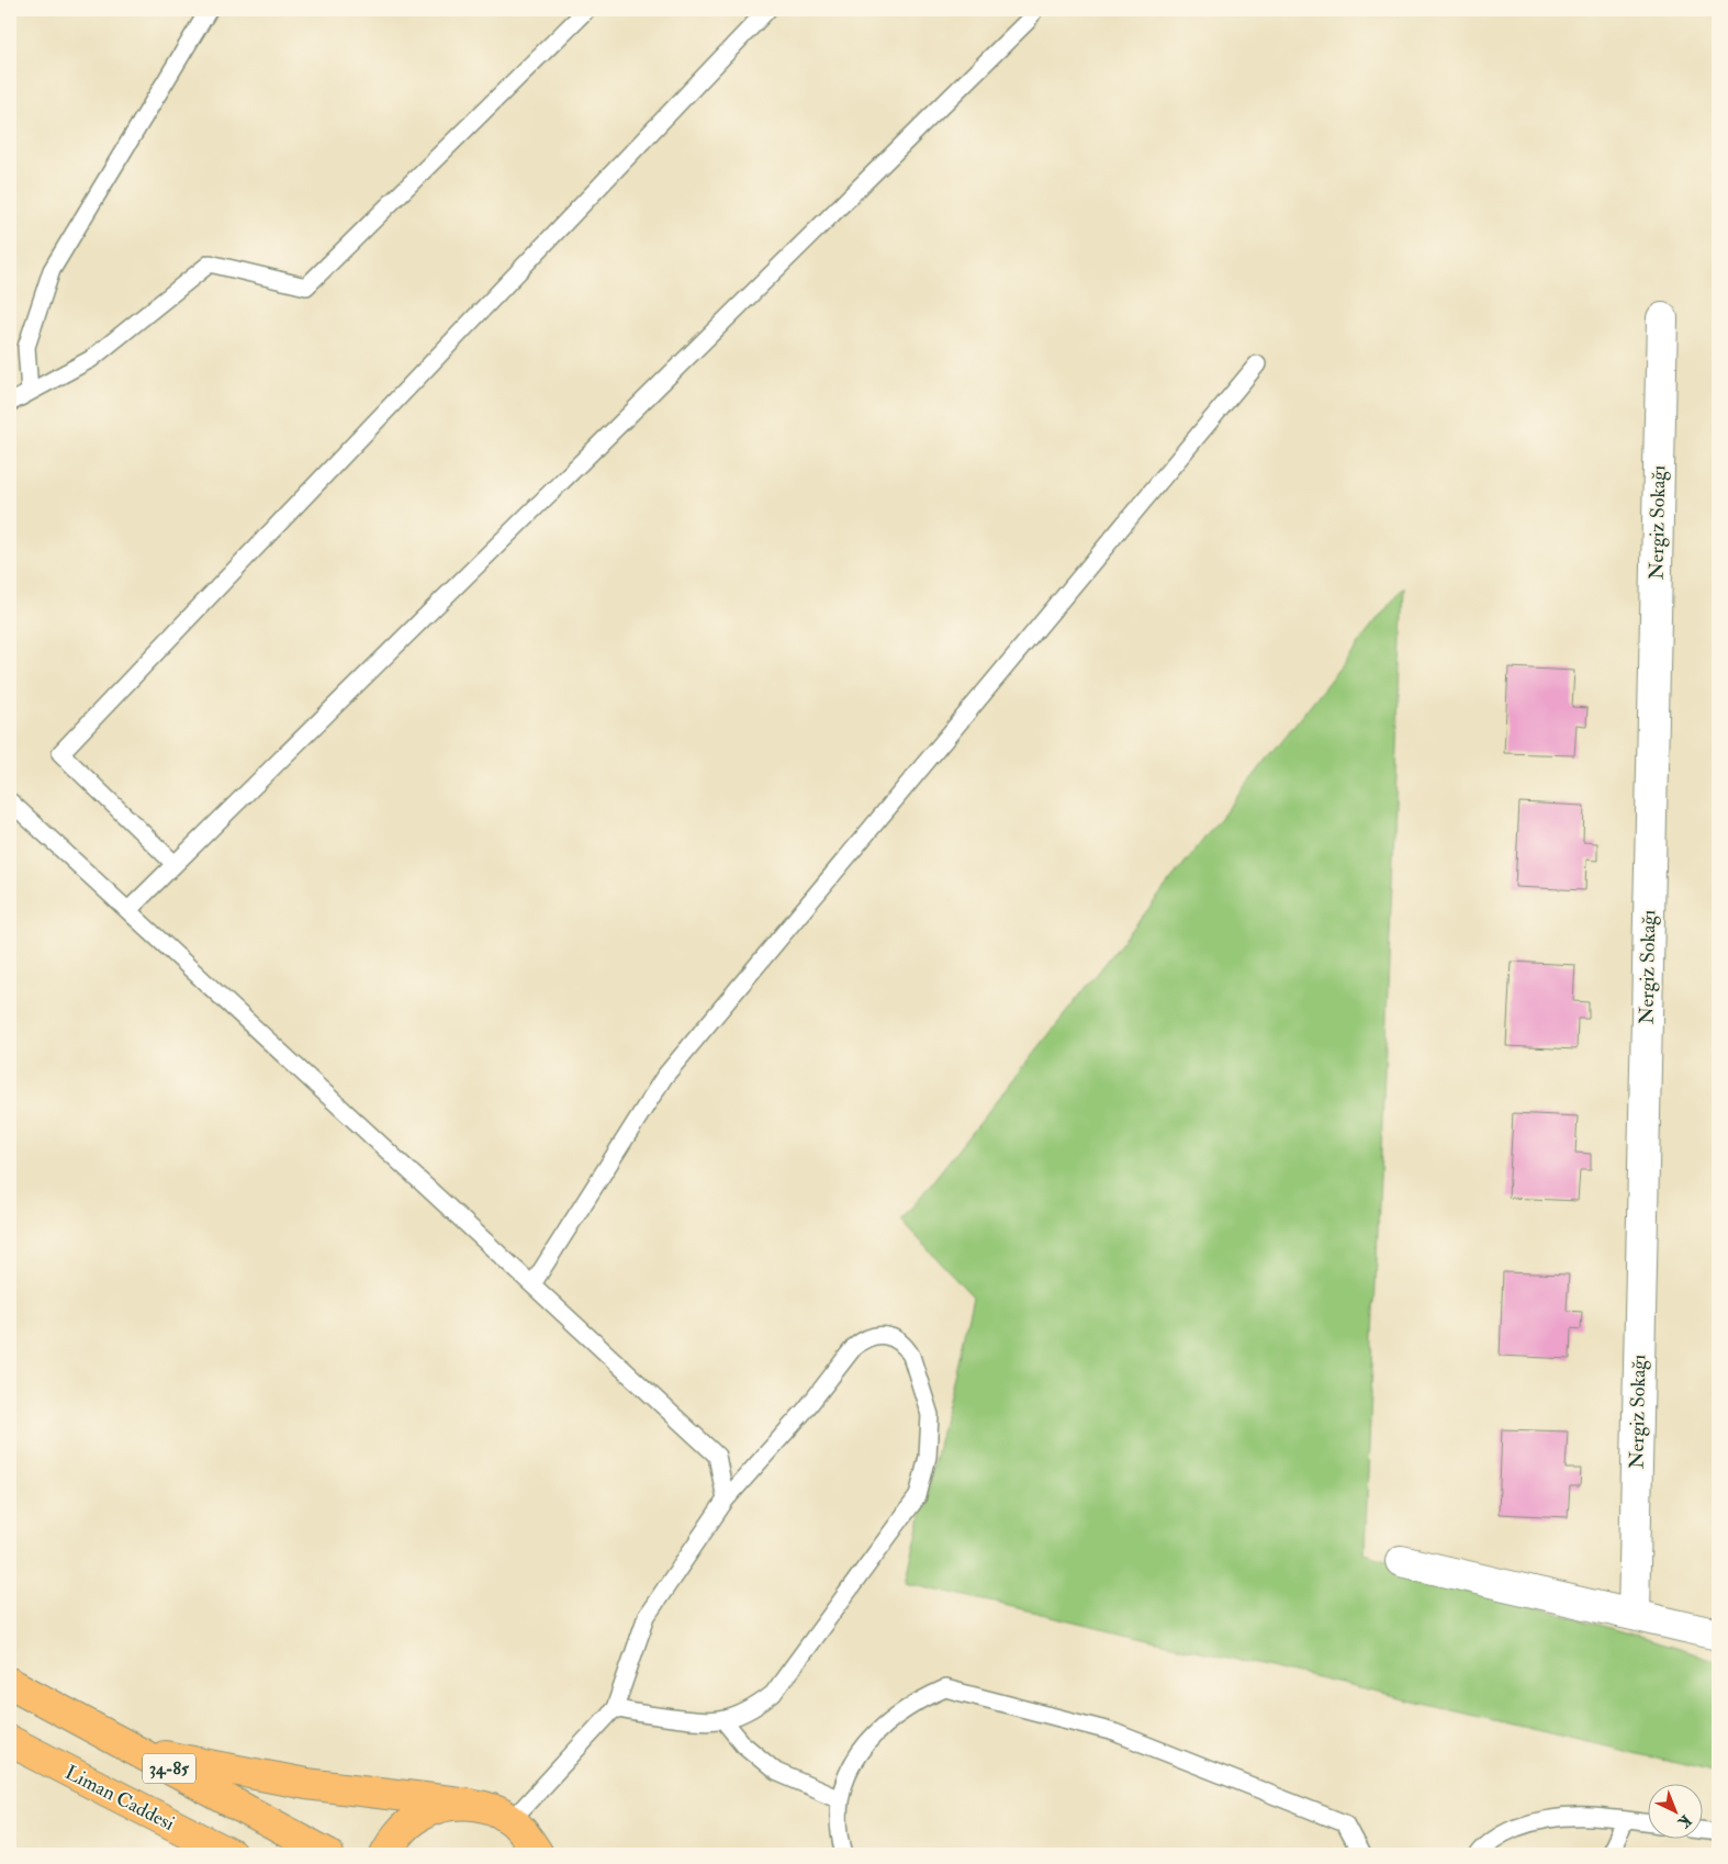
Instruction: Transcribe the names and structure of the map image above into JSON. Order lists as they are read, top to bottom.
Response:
{
  "streets": {
    "highway": ["34-85", "Liman Caddesi"],
    "street": ["Nergiz Sokağı"]
  },
  "north": "bottom right"
}
